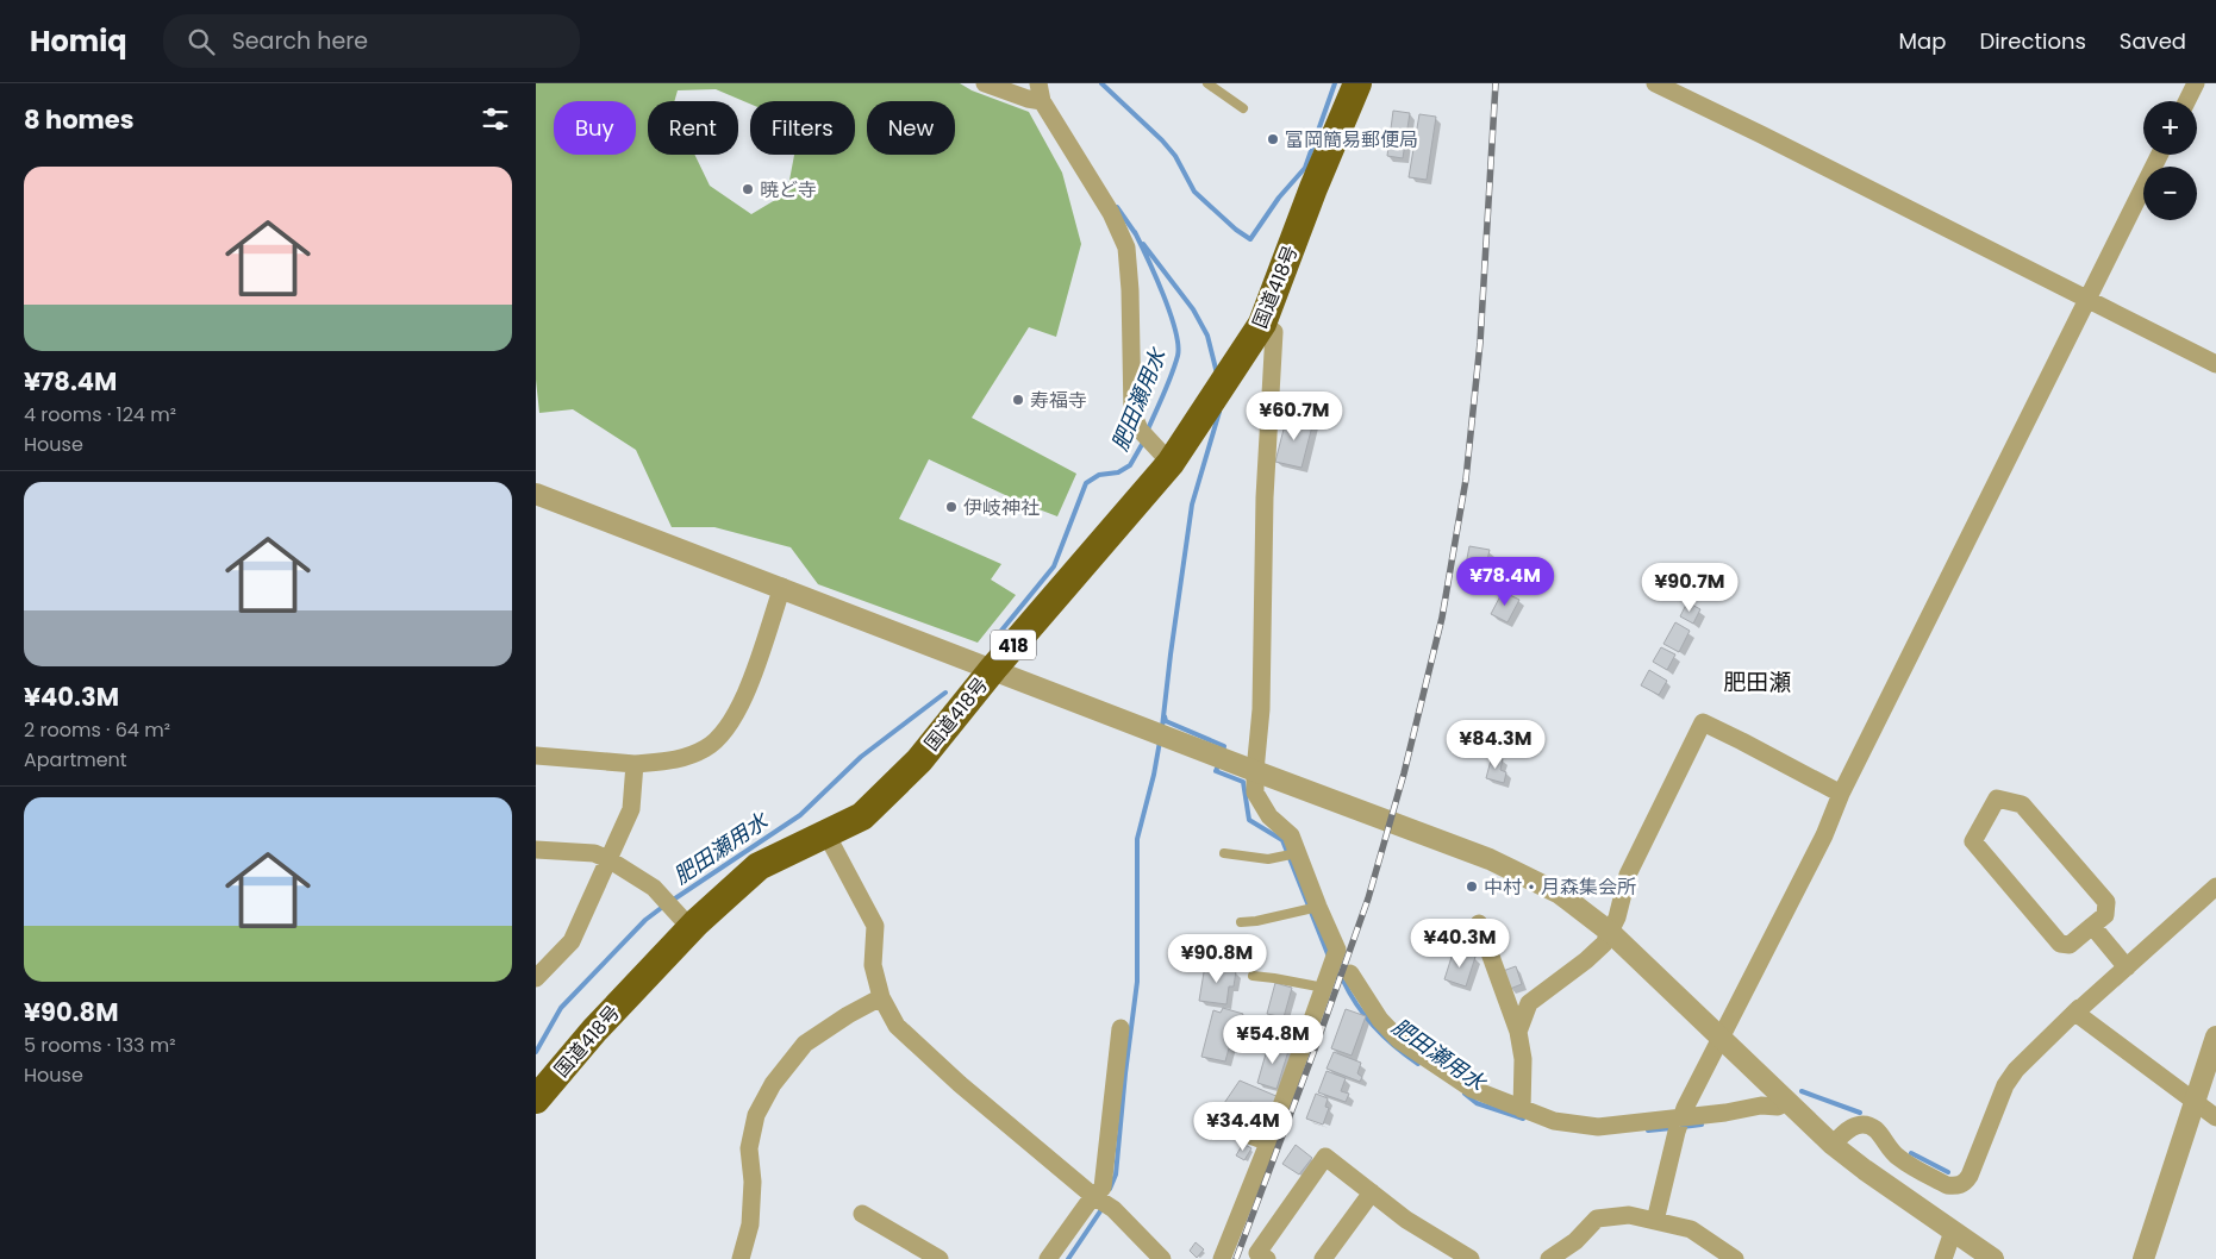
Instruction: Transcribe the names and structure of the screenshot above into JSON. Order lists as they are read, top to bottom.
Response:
{
  "streets": {
    "highway": ["国道418号", "418"]
  },
  "districts": ["肥田瀬"],
  "water": ["肥田瀬用水"],
  "places": [
    "富岡簡易郵便局",
    "暁ど寺",
    "寿福寺",
    "伊岐神社",
    "中村・月森集会所"
  ],
  "page": {
    "header": "Homiq",
    "search": "Search here",
    "nav": ["Map", "Directions", "Saved"],
    "heading": "8 homes",
    "map_buttons": ["+", "−"],
    "chip": [
      "Buy",
      "Rent",
      "Filters",
      "New"
    ],
    "list": [
      {
        "name": "¥78.4M",
        "note": "4 rooms · 124 m² · House"
      },
      {
        "name": "¥40.3M",
        "note": "2 rooms · 64 m² · Apartment"
      },
      {
        "name": "¥90.8M",
        "note": "5 rooms · 133 m² · House"
      }
    ],
    "price": [
      "¥60.7M",
      "¥78.4M",
      "¥90.7M",
      "¥84.3M",
      "¥40.3M",
      "¥90.8M",
      "¥54.8M",
      "¥34.4M"
    ]
  }
}
